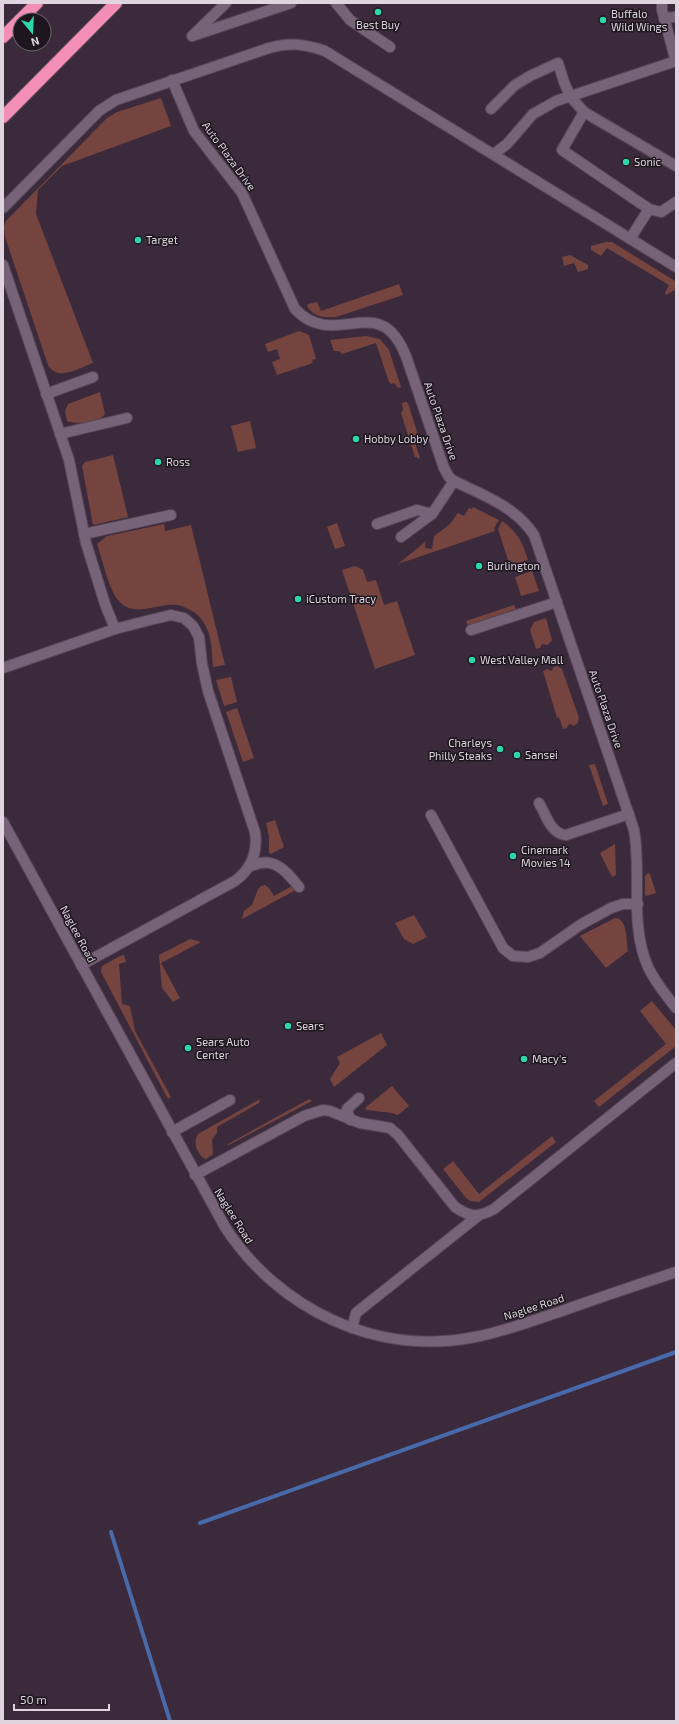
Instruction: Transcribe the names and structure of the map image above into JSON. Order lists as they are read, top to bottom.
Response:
{
  "streets": {
    "lane": ["Auto Plaza Drive", "Naglee Road"]
  },
  "places": [
    "Best Buy",
    "Buffalo Wild Wings",
    "Sonic",
    "Target",
    "Hobby Lobby",
    "Ross",
    "Burlington",
    "iCustom Tracy",
    "West Valley Mall",
    "Charleys Philly Steaks",
    "Sansei",
    "Cinemark Movies 14",
    "Sears",
    "Sears Auto Center",
    "Macy's"
  ],
  "scale_bar": "50 m",
  "north": "bottom"
}
